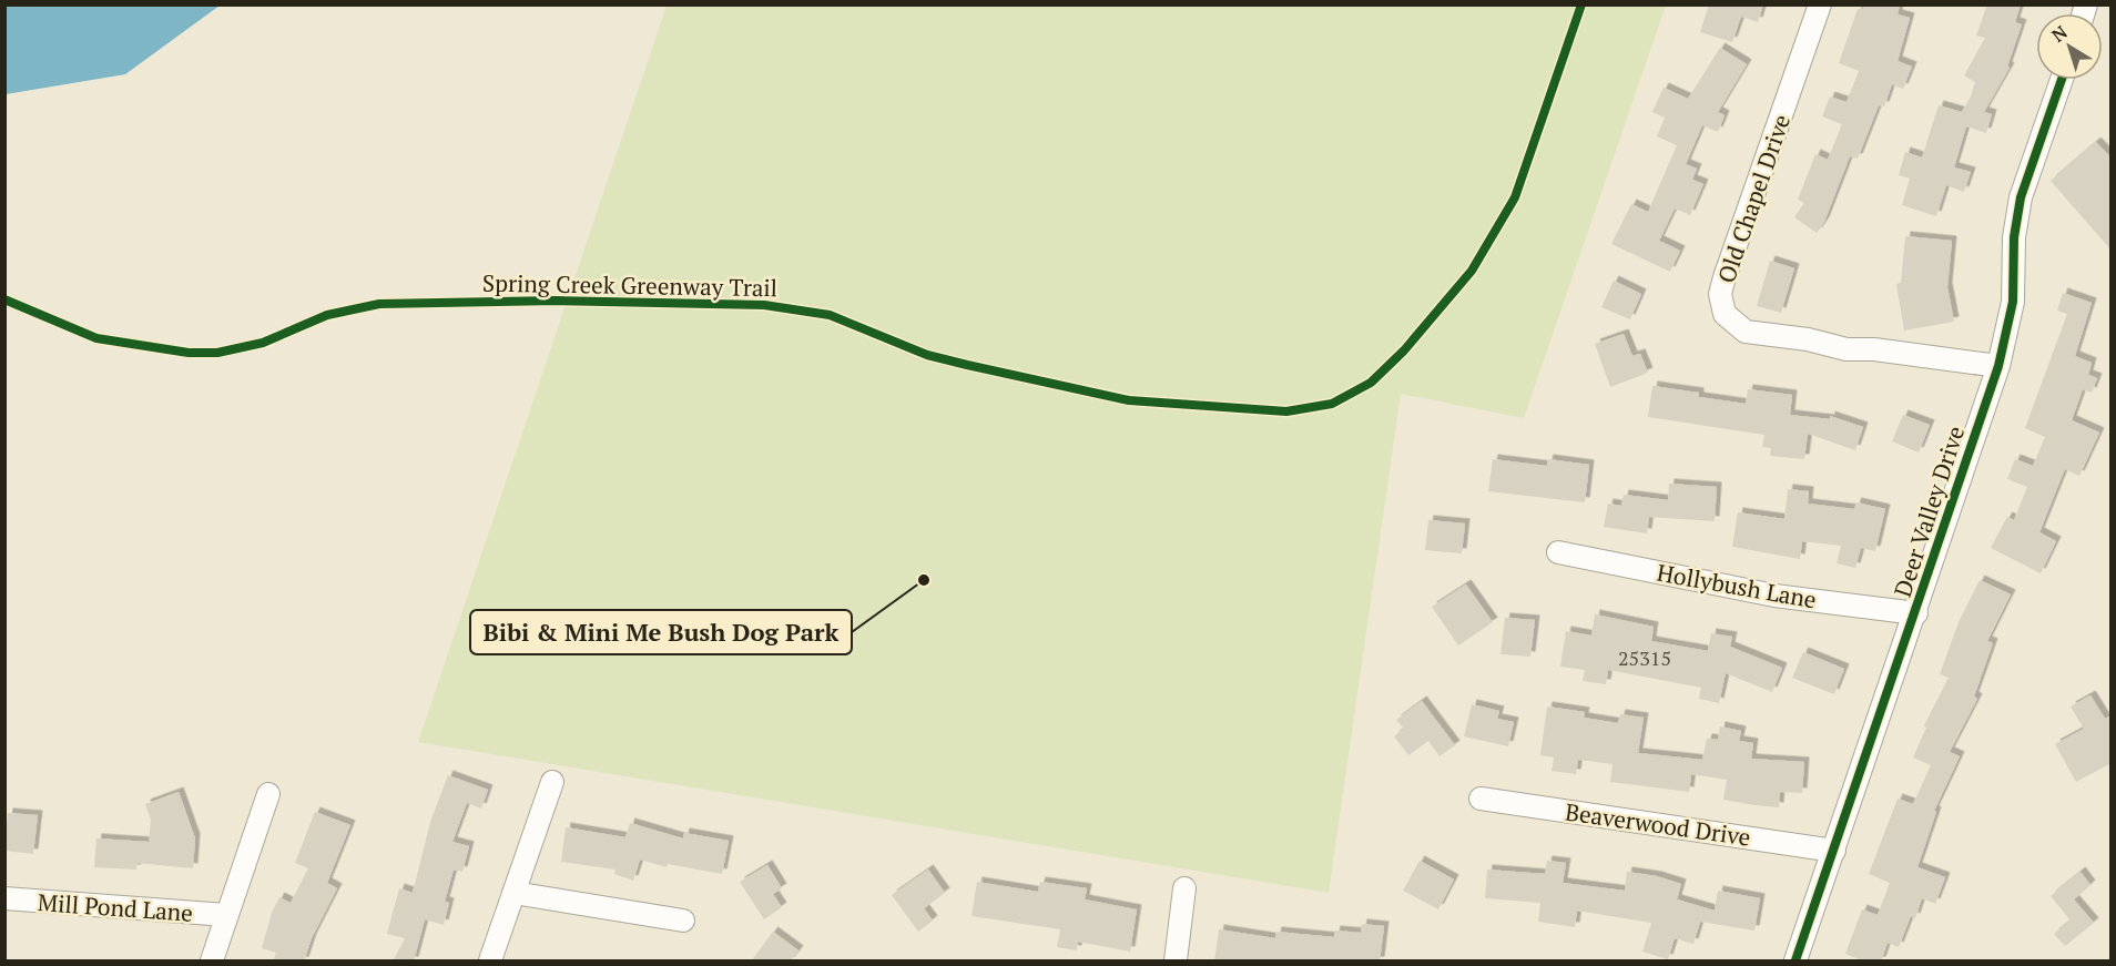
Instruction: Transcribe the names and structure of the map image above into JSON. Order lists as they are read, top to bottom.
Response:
{
  "streets": {
    "street": [
      "Old Chapel Drive",
      "Deer Valley Drive",
      "Hollybush Lane",
      "Beaverwood Drive",
      "Mill Pond Lane"
    ],
    "cycle path": ["Spring Creek Greenway Trail"]
  },
  "crossings": [
    ["Old Chapel Drive", "Deer Valley Drive"],
    ["Deer Valley Drive", "Hollybush Lane"],
    ["Deer Valley Drive", "Beaverwood Drive"]
  ],
  "places": ["Bibi & Mini Me Bush Dog Park"],
  "house_numbers": ["25315"],
  "north": "top left"
}
